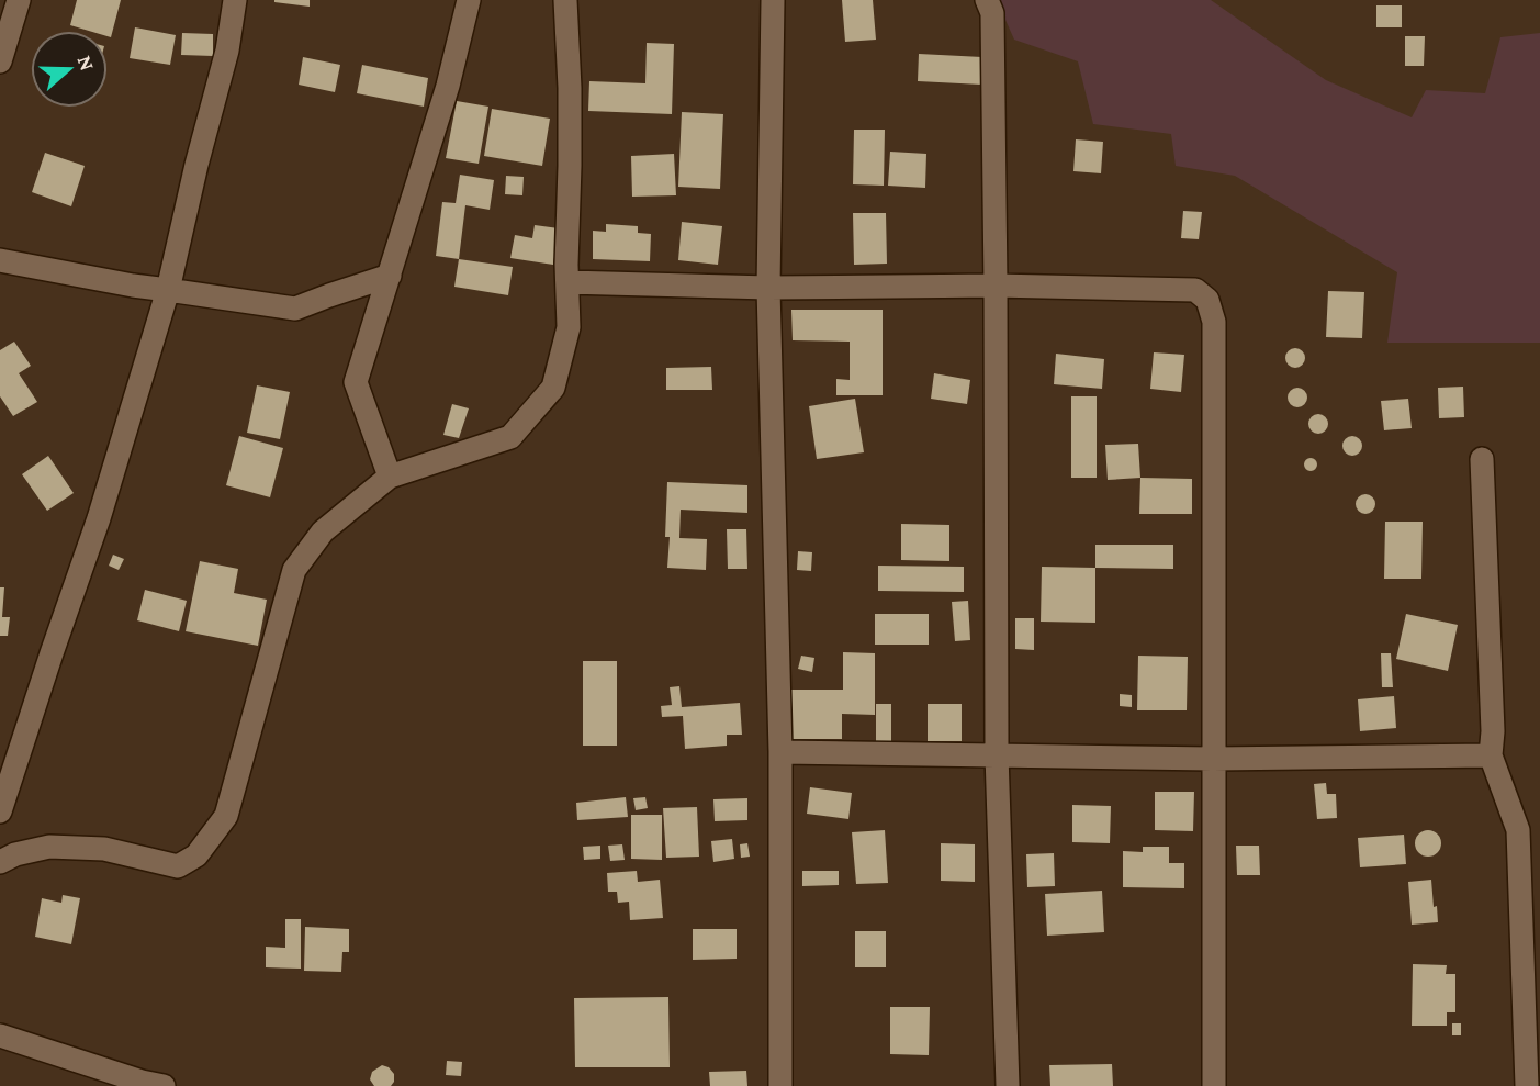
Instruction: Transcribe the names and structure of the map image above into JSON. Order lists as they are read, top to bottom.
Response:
{
  "north": "right"
}
